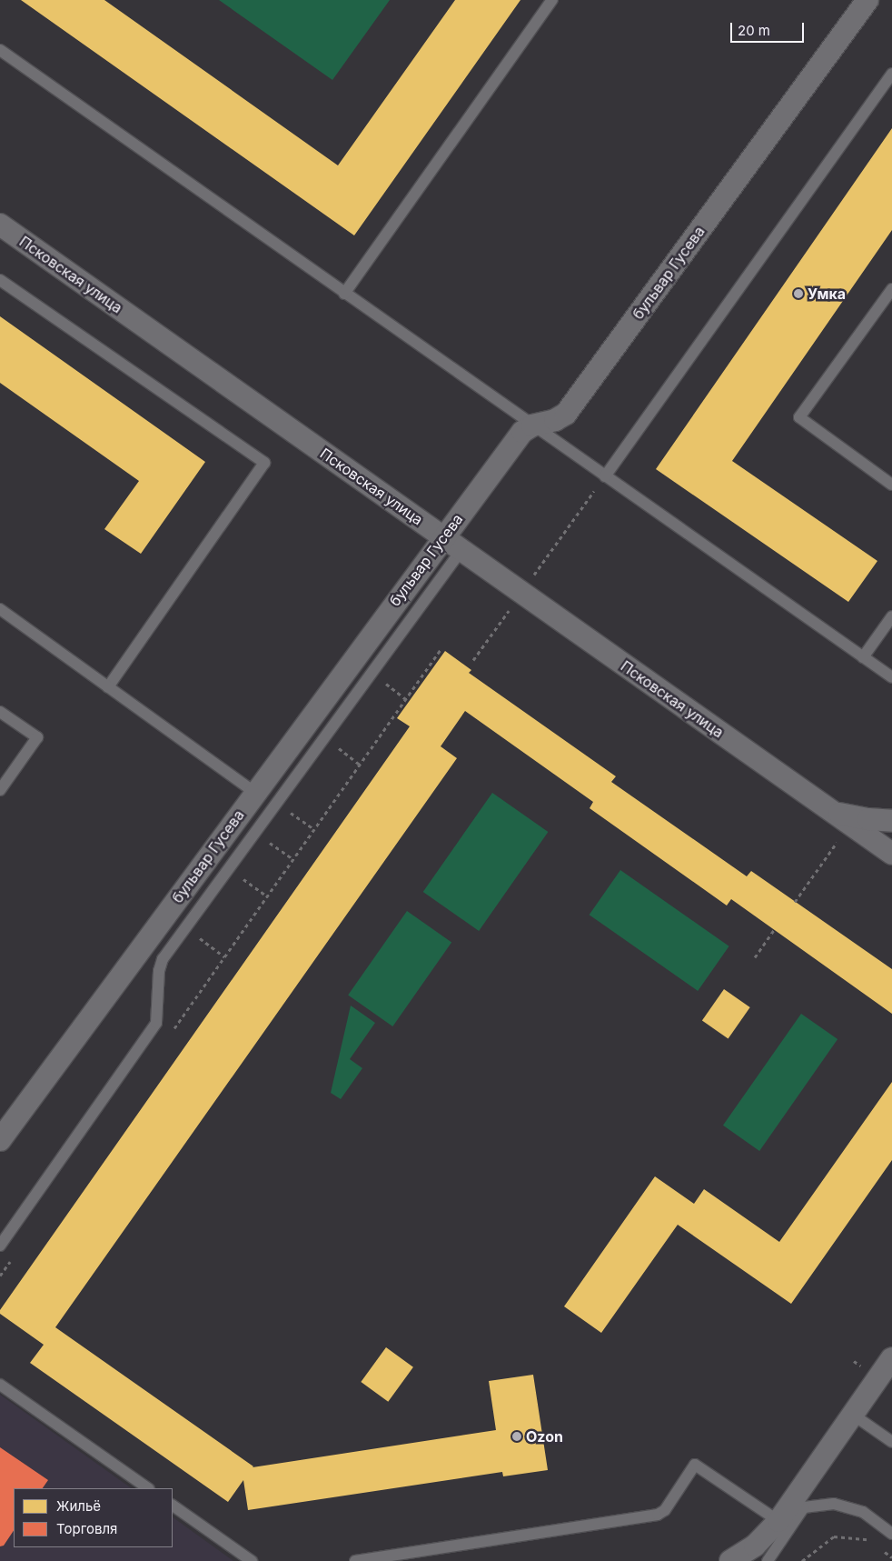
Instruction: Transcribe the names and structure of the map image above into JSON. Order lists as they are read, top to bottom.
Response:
{
  "streets": {
    "street": ["бульвар Гусева", "Псковская улица"]
  },
  "crossings": [
    ["бульвар Гусева", "Псковская улица"]
  ],
  "places": ["Умка", "Ozon"],
  "legend": ["Жильё", "Торговля"],
  "scale_bar": "20 m"
}
